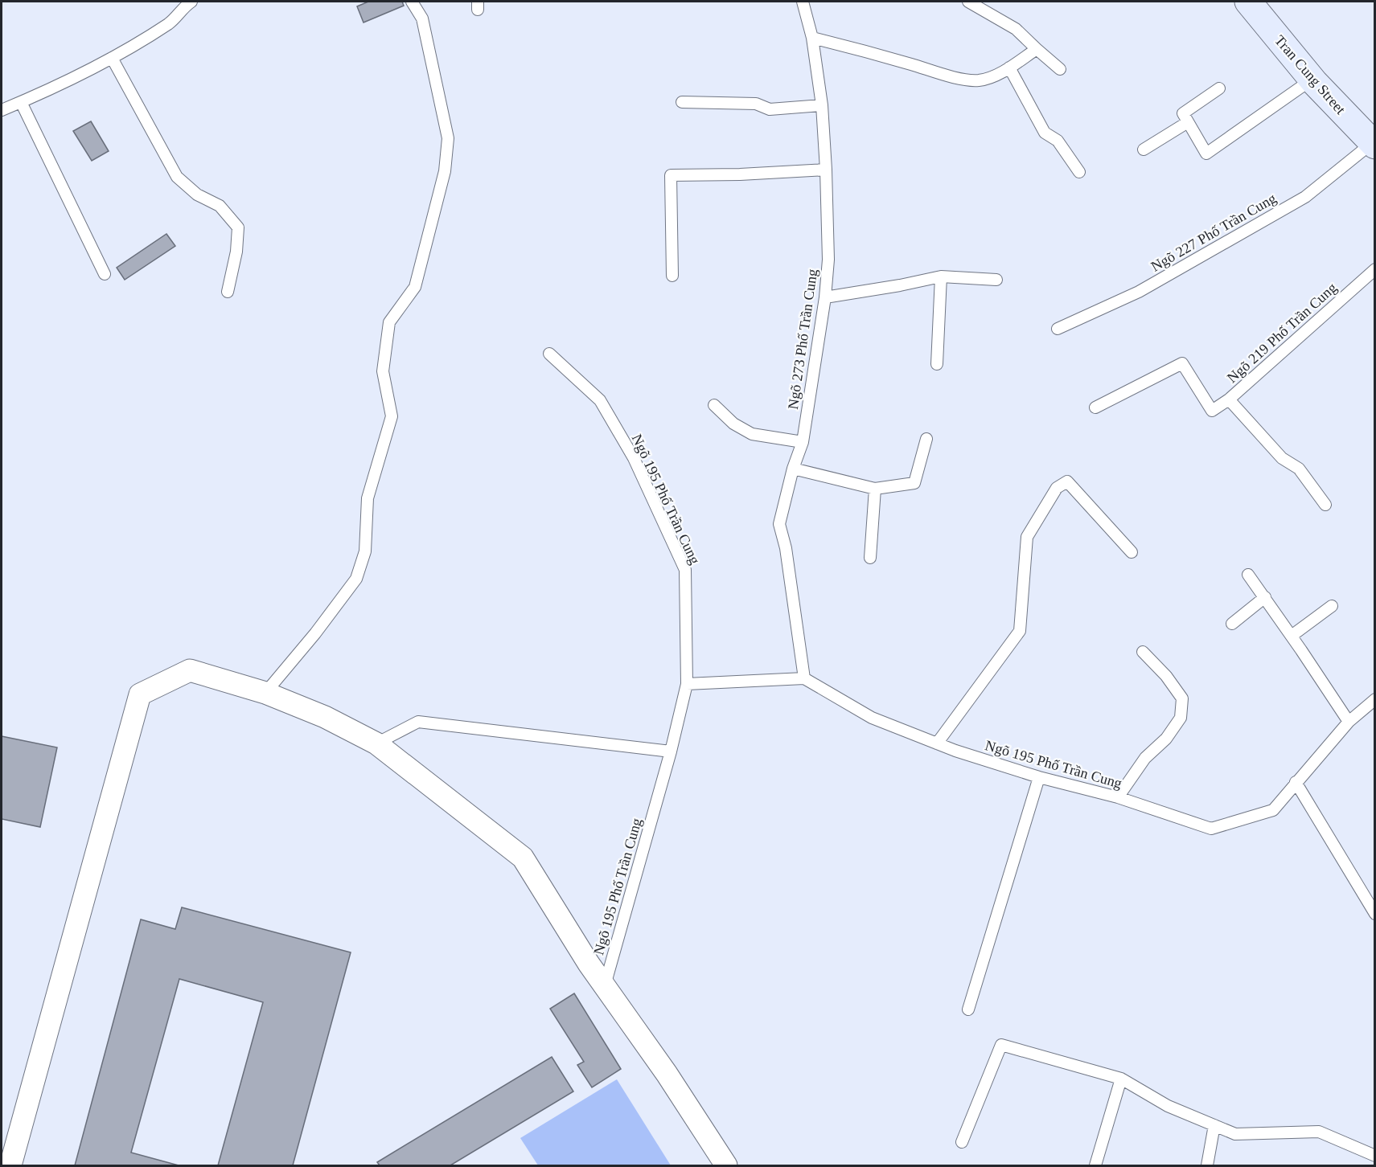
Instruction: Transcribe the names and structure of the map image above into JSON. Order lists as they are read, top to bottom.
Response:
{
  "streets": {
    "main road": ["Tran Cung Street"],
    "lane": [
      "Ngõ 227 Phố Trần Cung",
      "Ngõ 219 Phố Trần Cung",
      "Ngõ 273 Phố Trần Cung",
      "Ngõ 195 Phố Trần Cung"
    ]
  },
  "crossings": [
    ["Tran Cung Street", "Ngõ 227 Phố Trần Cung"],
    ["Ngõ 273 Phố Trần Cung", "Ngõ 195 Phố Trần Cung"]
  ]
}
